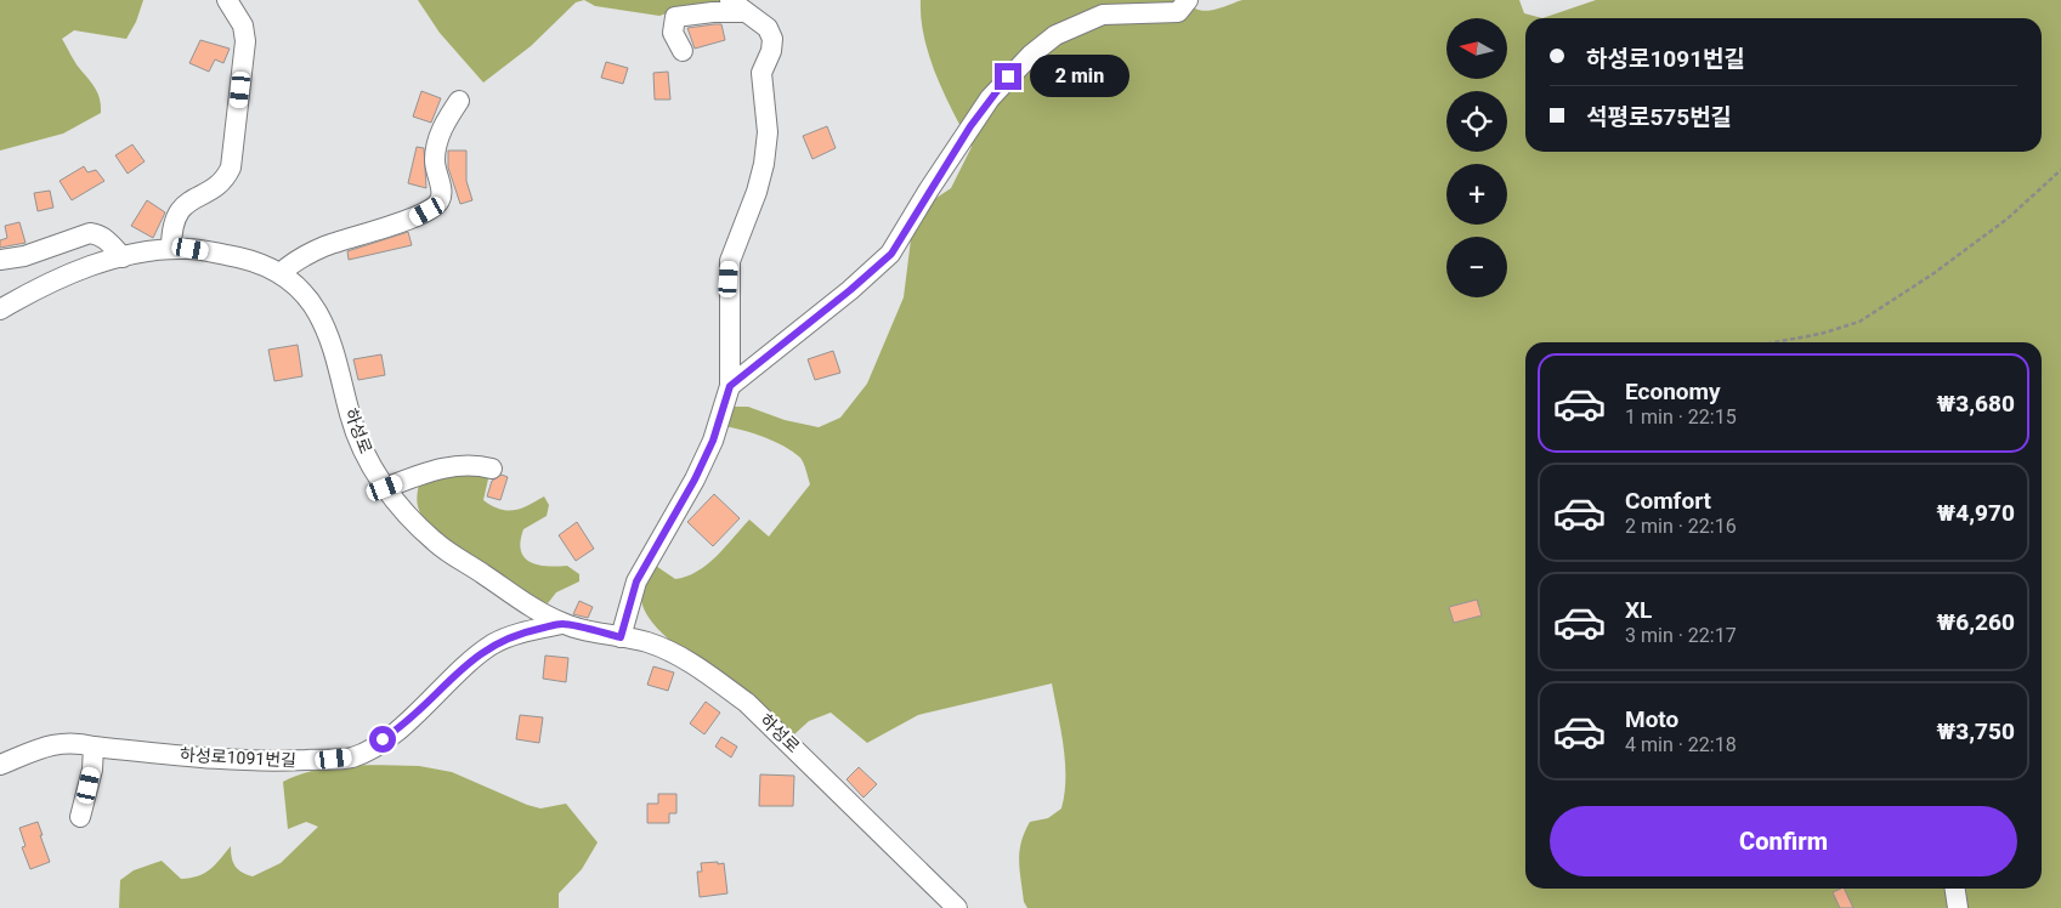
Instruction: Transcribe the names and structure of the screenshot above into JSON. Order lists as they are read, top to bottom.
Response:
{
  "streets": {
    "street": ["하성로", "하성로1091번길"]
  },
  "crossings": [
    ["하성로", "하성로1091번길"]
  ],
  "north": "left",
  "page": {
    "map_buttons": ["+", "−"],
    "banner": ["하성로1091번길", "석평로575번길"],
    "bubble": "2 min",
    "list": [
      {
        "name": "Economy",
        "note": "1 min · 22:15",
        "value": "₩3,680"
      },
      {
        "name": "Comfort",
        "note": "2 min · 22:16",
        "value": "₩4,970"
      },
      {
        "name": "XL",
        "note": "3 min · 22:17",
        "value": "₩6,260"
      },
      {
        "name": "Moto",
        "note": "4 min · 22:18",
        "value": "₩3,750"
      }
    ],
    "buttons": "Confirm"
  }
}
